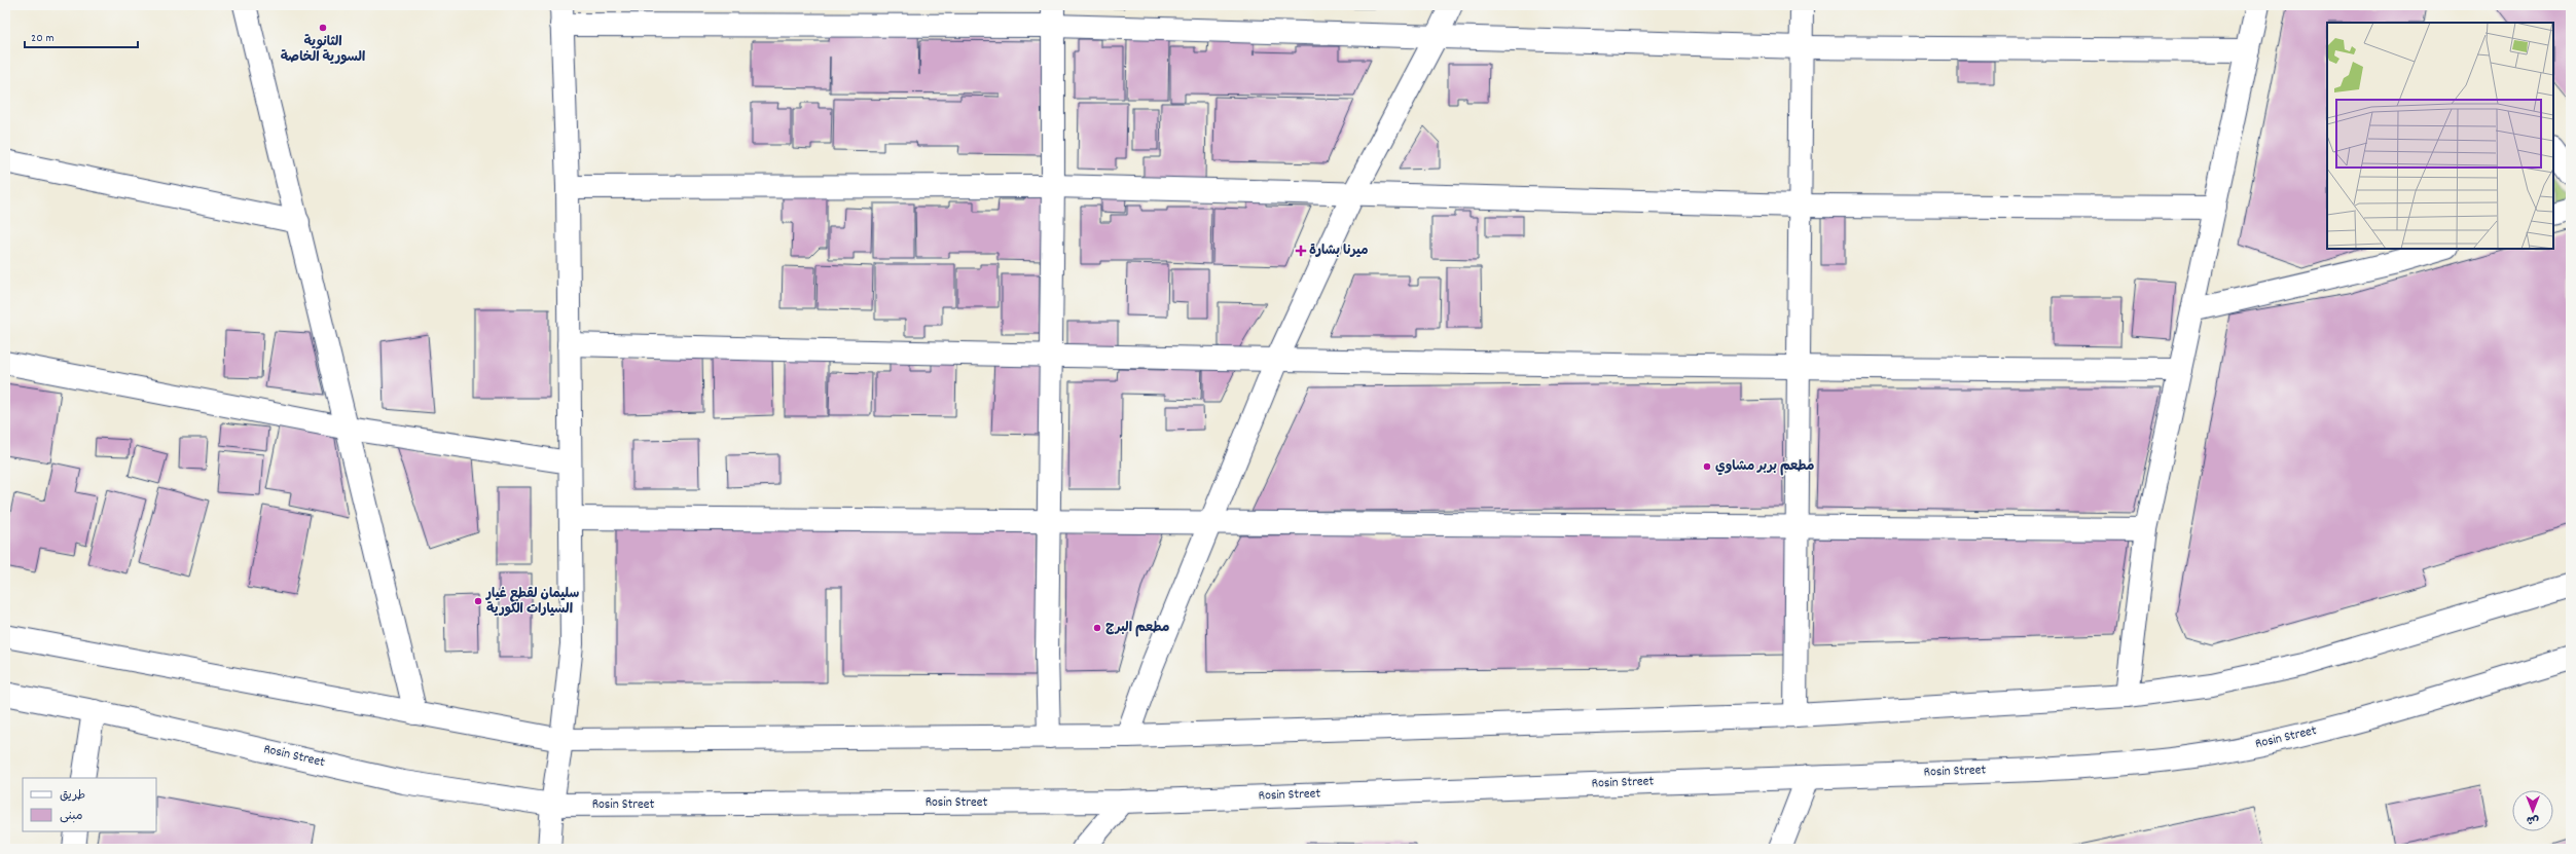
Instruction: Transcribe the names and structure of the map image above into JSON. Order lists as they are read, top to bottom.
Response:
{
  "streets": {
    "street": ["Rosin Street"]
  },
  "places": {
    "other": [
      "الثانوية السورية الخاصة",
      "مطعم بربر مشاوي",
      "سليمان لقطع غيار السيارات الكورية",
      "مطعم البرج"
    ],
    "health": ["ميرنا بشارة"]
  },
  "legend": ["طريق", "مبنى"],
  "scale_bar": "20 m",
  "north": "bottom"
}
